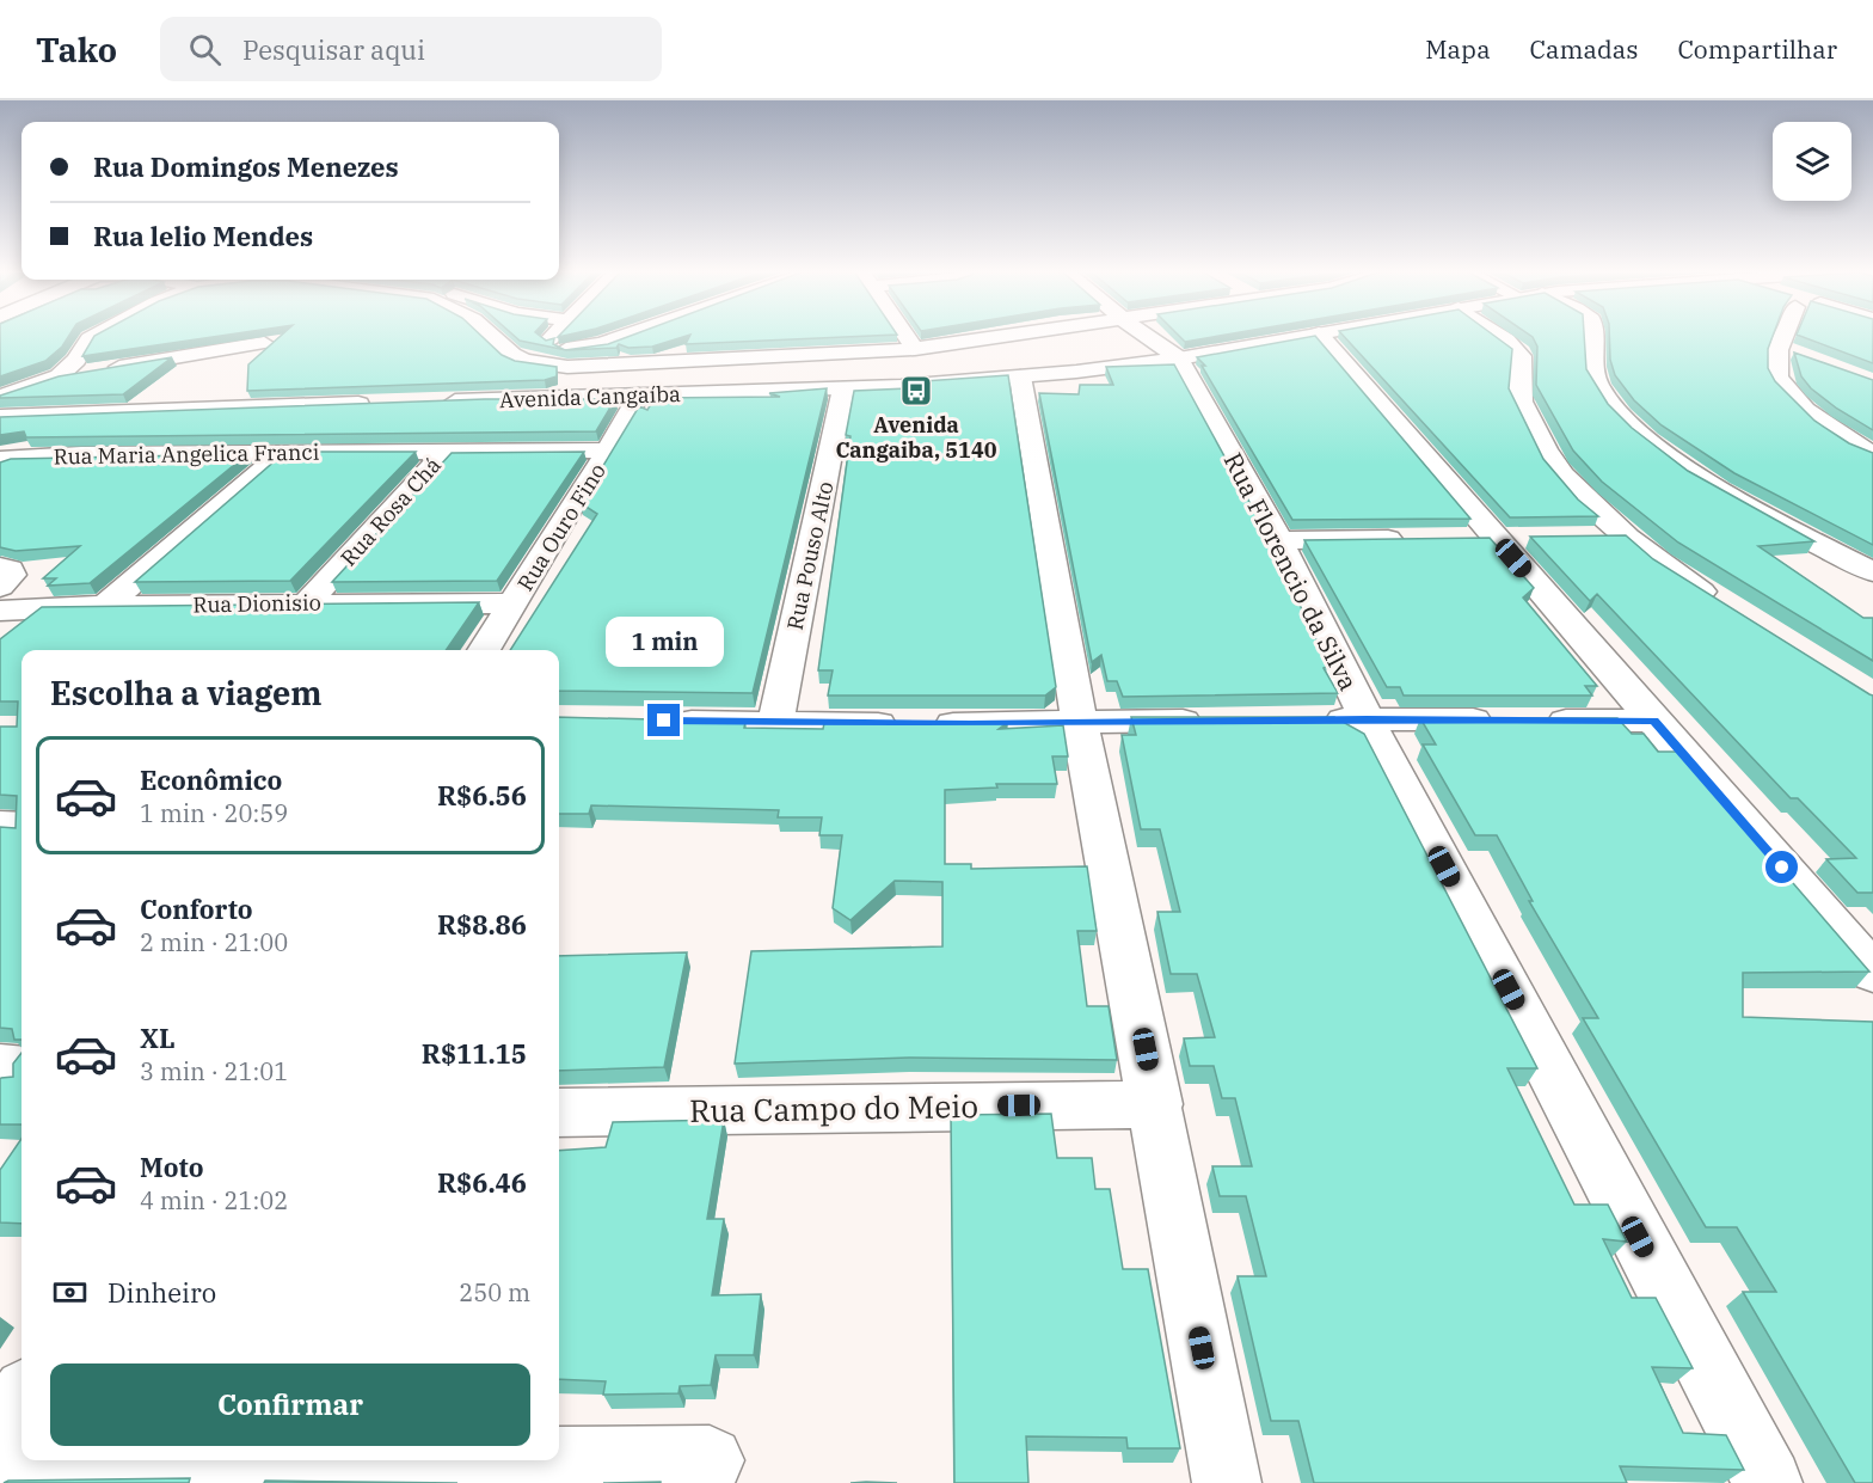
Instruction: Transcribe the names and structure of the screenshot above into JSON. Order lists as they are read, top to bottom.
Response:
{
  "streets": {
    "street": [
      "Avenida Cangaíba",
      "Rua Maria Angelica Franci",
      "Rua Rosa Chá",
      "Rua Ouro Fino",
      "Rua Pouso Alto",
      "Rua Florencio da Silva",
      "Rua Dionisio",
      "Rua Campo do Meio"
    ]
  },
  "crossings": [
    ["Avenida Cangaíba", "Rua Ouro Fino"],
    ["Avenida Cangaíba", "Rua Pouso Alto"],
    ["Avenida Cangaíba", "Rua Florencio da Silva"],
    ["Rua Maria Angelica Franci", "Rua Rosa Chá"],
    ["Rua Maria Angelica Franci", "Rua Ouro Fino"],
    ["Rua Rosa Chá", "Rua Dionisio"],
    ["Rua Ouro Fino", "Rua Dionisio"]
  ],
  "places": {
    "bus stop": ["Avenida Cangaiba, 5140"]
  },
  "page": {
    "header": "Tako",
    "search": "Pesquisar aqui",
    "nav": ["Mapa", "Camadas", "Compartilhar"],
    "banner": ["Rua Domingos Menezes", "Rua lelio Mendes"],
    "bubble": "1 min",
    "heading": "Escolha a viagem",
    "list": [
      {
        "name": "Econômico",
        "note": "1 min · 20:59",
        "value": "R$6.56"
      },
      {
        "name": "Conforto",
        "note": "2 min · 21:00",
        "value": "R$8.86"
      },
      {
        "name": "XL",
        "note": "3 min · 21:01",
        "value": "R$11.15"
      },
      {
        "name": "Moto",
        "note": "4 min · 21:02",
        "value": "R$6.46"
      }
    ],
    "pay": ["Dinheiro", "250 m"],
    "buttons": "Confirmar"
  }
}
